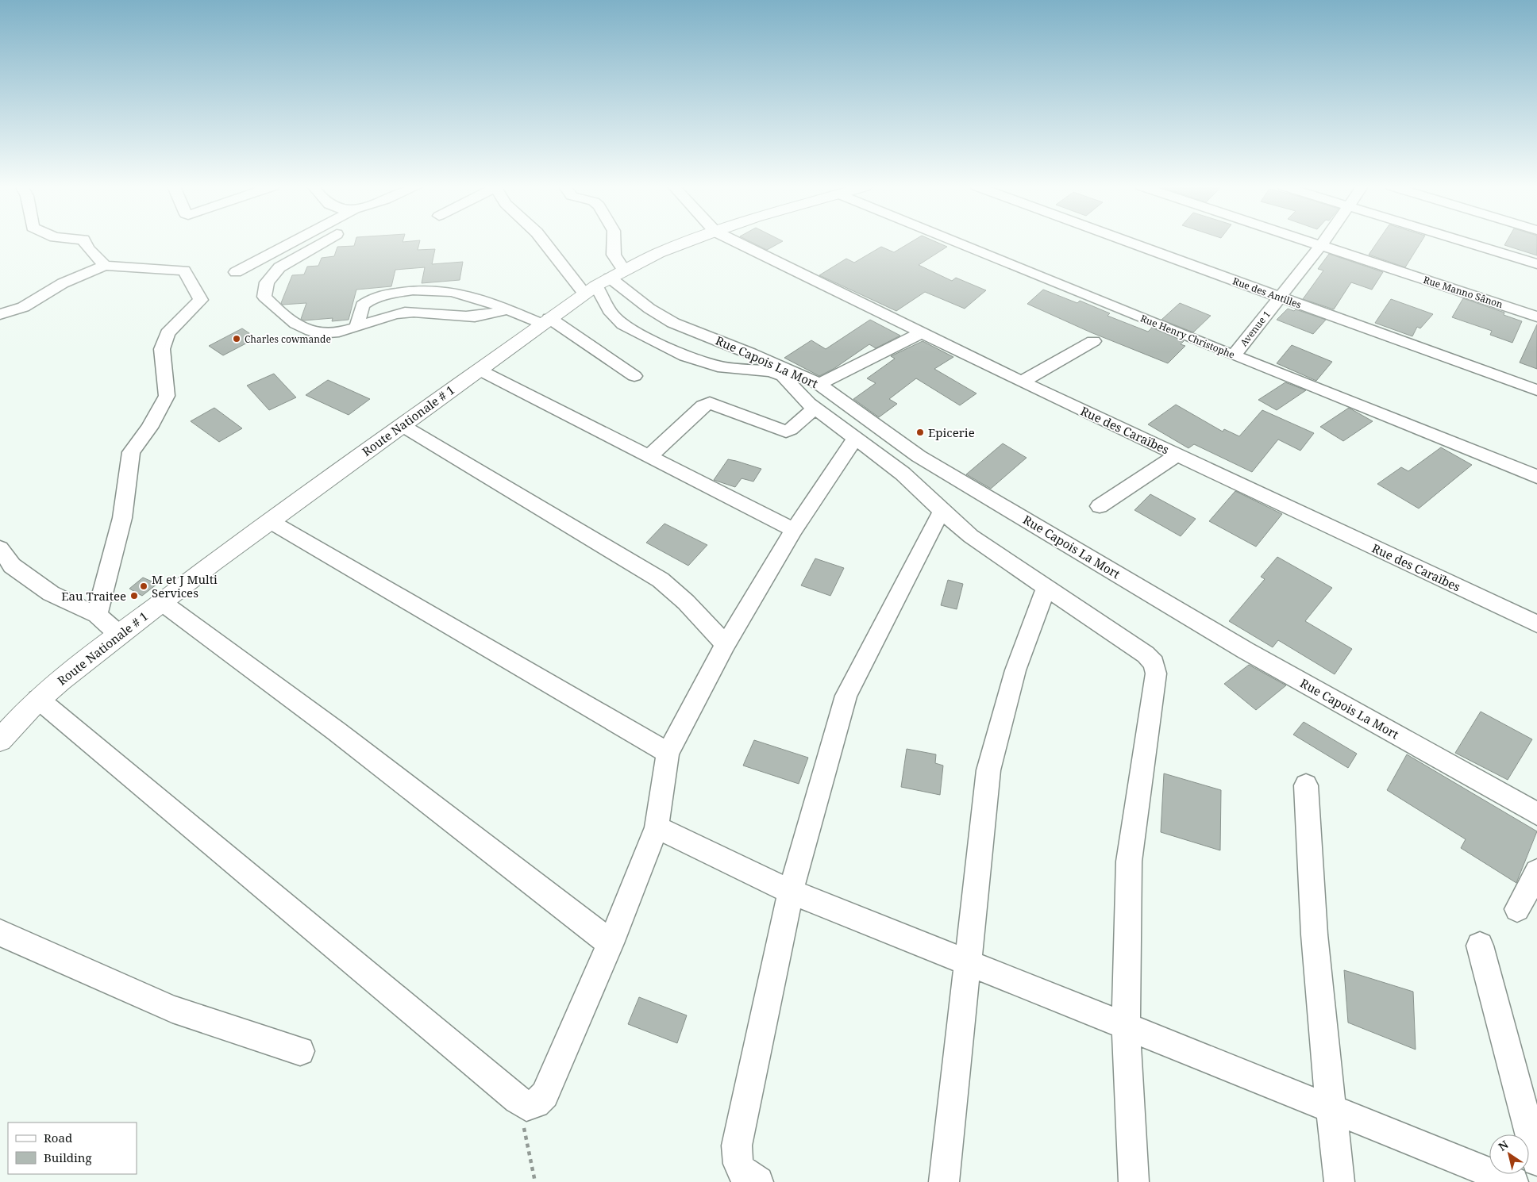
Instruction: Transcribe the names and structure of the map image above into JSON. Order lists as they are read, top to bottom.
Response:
{
  "streets": {
    "main road": ["Route Nationale # 1"],
    "street": [
      "Rue Manno Sânon",
      "Rue des Antilles",
      "Avenue 1",
      "Rue Henry Christophe",
      "Rue Capois La Mort",
      "Rue des Caraïbes"
    ]
  },
  "crossings": [
    ["Rue Manno Sânon", "Avenue 1"],
    ["Rue des Antilles", "Avenue 1"],
    ["Avenue 1", "Rue Henry Christophe"],
    ["Rue Capois La Mort", "Route Nationale # 1"]
  ],
  "places": [
    "Charles cowmande",
    "Epicerie",
    "M et J Multi Services",
    "Eau Traitee"
  ],
  "legend": ["Road", "Building"],
  "north": "top left"
}
